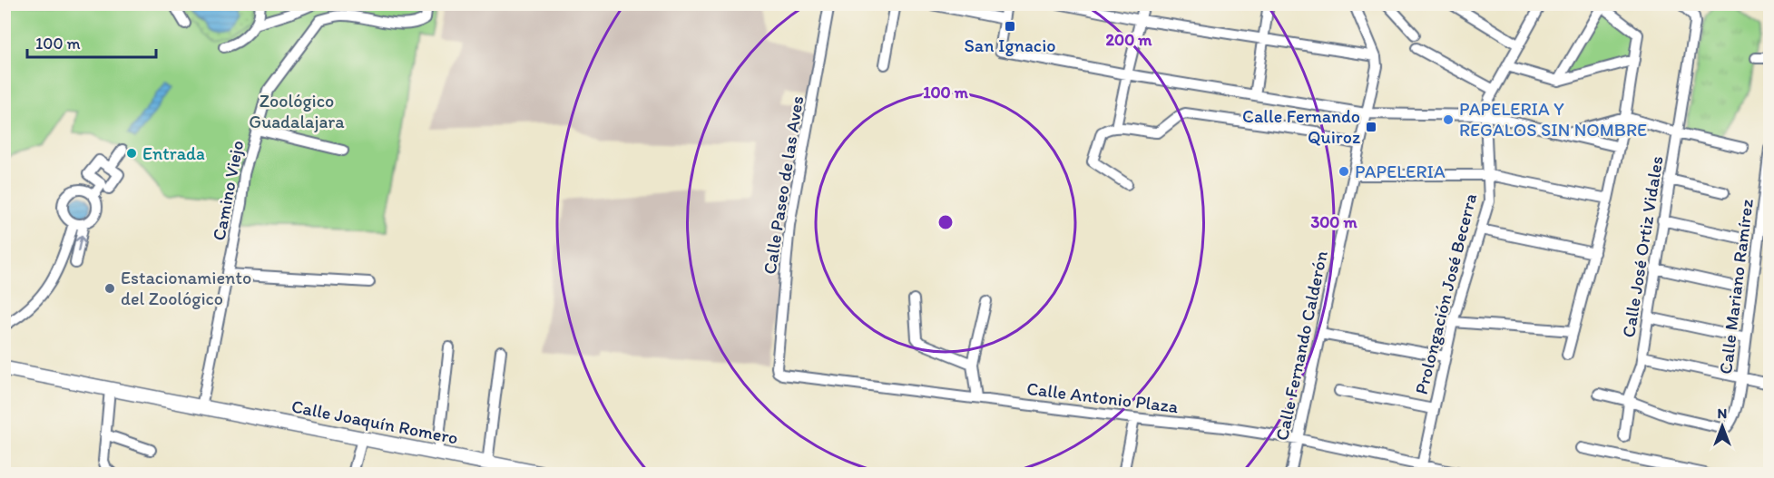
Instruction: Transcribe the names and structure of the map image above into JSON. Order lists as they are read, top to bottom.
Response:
{
  "streets": {
    "street": [
      "Calle Paseo de las Aves",
      "Camino Viejo",
      "Calle José Ortiz Vidales",
      "Calle Mariano Ramírez",
      "Prolongación José Becerra",
      "Calle Fernando Calderón",
      "Calle Antonio Plaza",
      "Calle Joaquín Romero"
    ]
  },
  "crossings": [
    ["Calle Paseo de las Aves", "Calle Antonio Plaza"],
    ["Camino Viejo", "Calle Joaquín Romero"],
    ["Calle José Ortiz Vidales", "Calle Mariano Ramírez"],
    ["Prolongación José Becerra", "Calle Antonio Plaza"],
    ["Calle Fernando Calderón", "Calle Antonio Plaza"]
  ],
  "parks": ["Zoológico Guadalajara"],
  "places": {
    "transit": ["San Ignacio", "Calle Fernando Quiroz"],
    "other": [
      "PAPELERIA Y REGALOS SIN NOMBRE",
      "Entrada",
      "PAPELERIA",
      "Estacionamiento del Zoológico"
    ]
  },
  "scale_bar": "100 m",
  "north": "top",
  "rings": ["200 m", "100 m", "300 m"]
}
